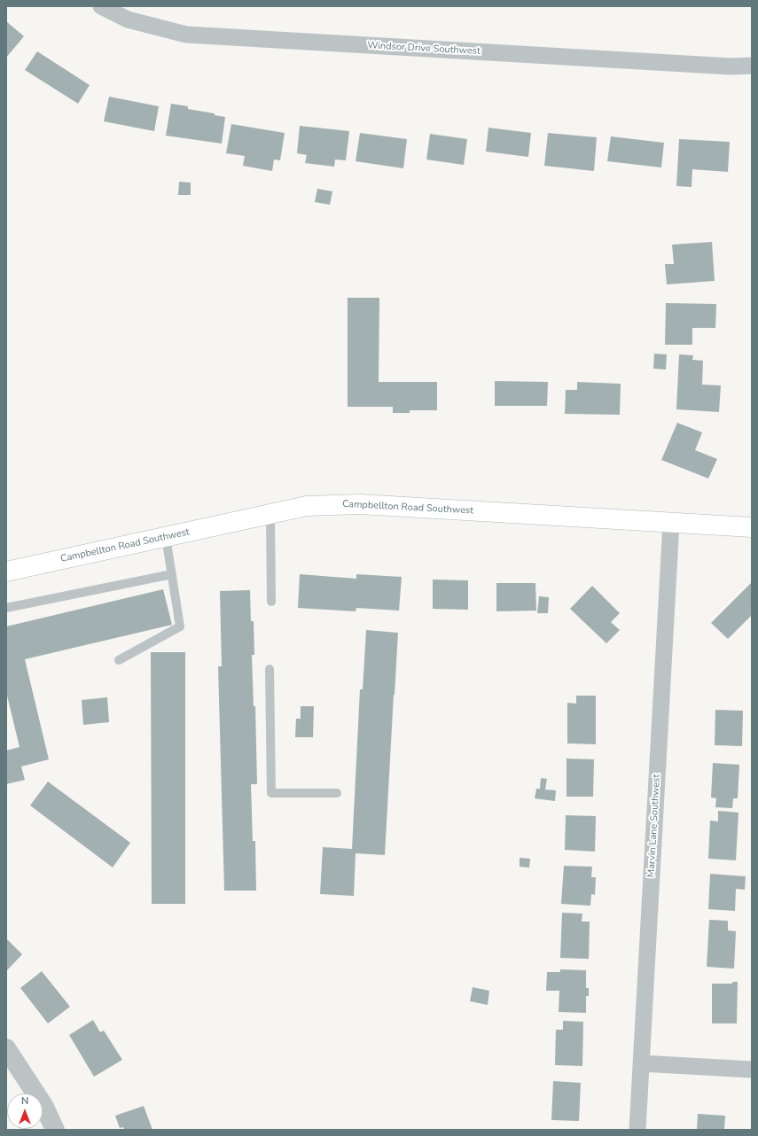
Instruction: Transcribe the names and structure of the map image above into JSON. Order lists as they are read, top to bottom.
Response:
{
  "streets": {
    "main road": ["Campbellton Road Southwest"],
    "street": ["Windsor Drive Southwest", "Marvin Lane Southwest"]
  },
  "crossings": [
    ["Campbellton Road Southwest", "Marvin Lane Southwest"]
  ],
  "north": "top"
}
